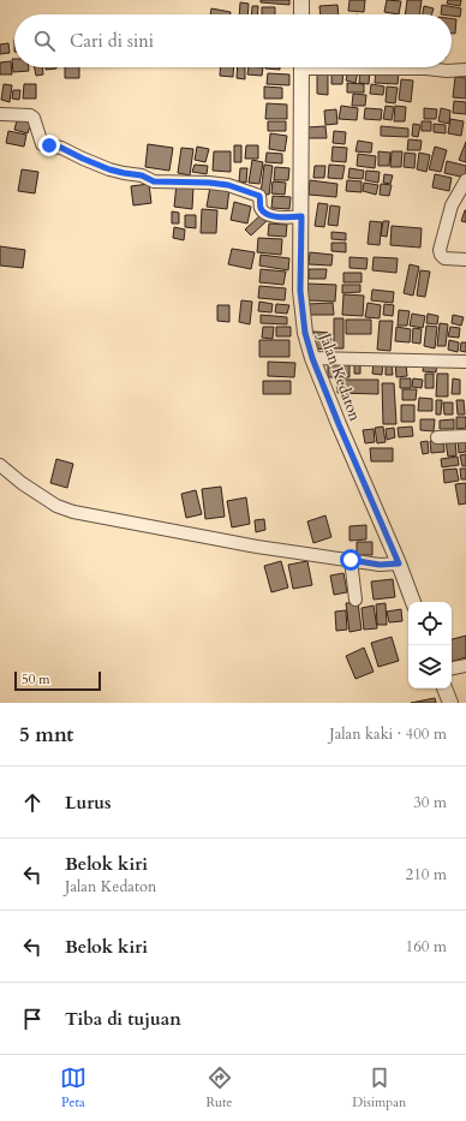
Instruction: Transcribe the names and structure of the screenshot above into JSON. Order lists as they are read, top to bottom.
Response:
{
  "streets": {
    "street": ["Jalan Kedaton"]
  },
  "scale_bar": "50 m",
  "page": {
    "search": "Cari di sini",
    "scale": "50 m",
    "heading": ["5 mnt", "Jalan kaki · 400 m"],
    "list": [
      ["Lurus", "30 m"],
      ["Belok kiri", "Jalan Kedaton", "210 m"],
      ["Belok kiri", "160 m"],
      "Tiba di tujuan"
    ],
    "nav": ["Peta", "Rute", "Disimpan"]
  }
}
